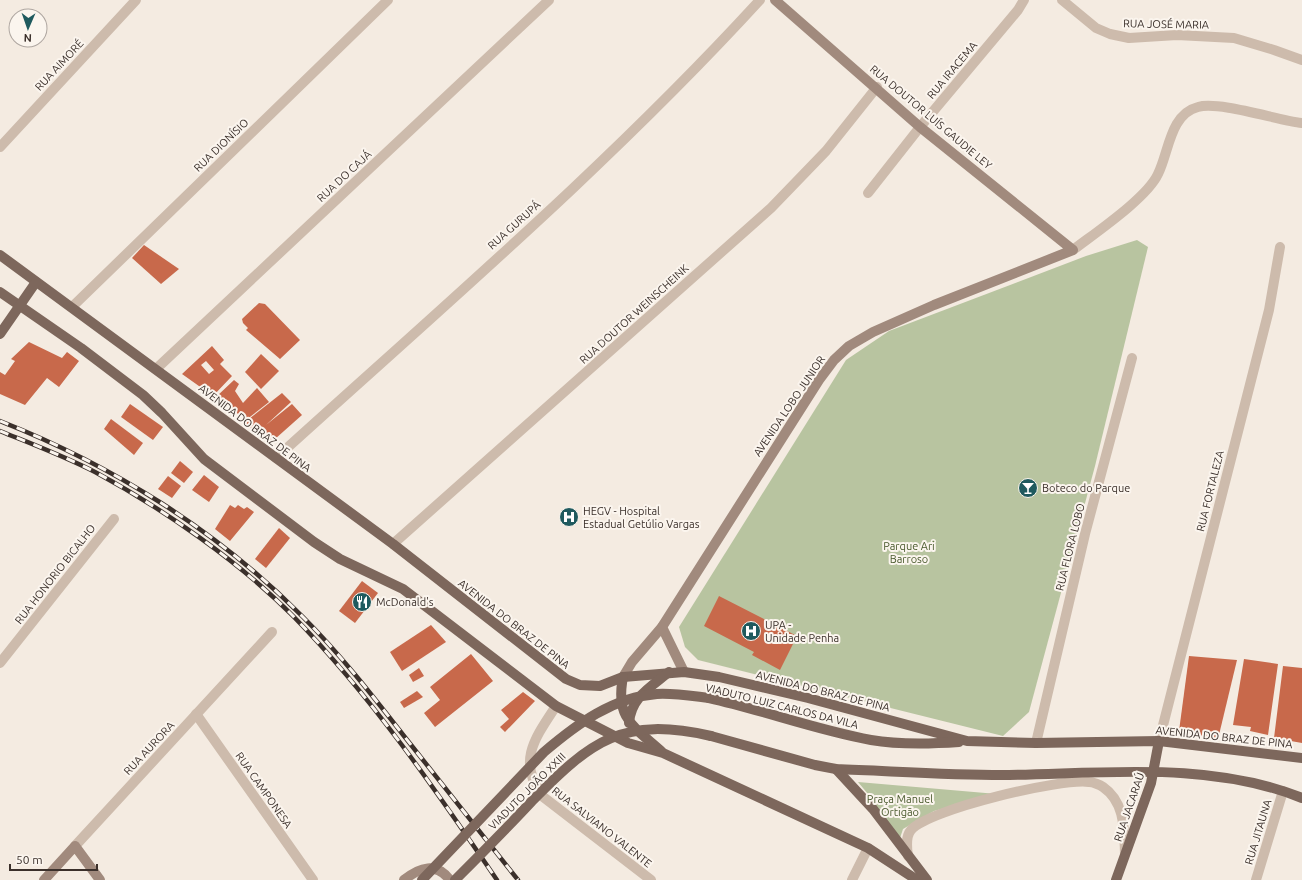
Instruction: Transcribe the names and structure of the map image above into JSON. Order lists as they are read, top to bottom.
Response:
{
  "streets": {
    "main road": [
      "AVENIDA DO BRAZ DE PINA",
      "VIADUTO LUIZ CARLOS DA VILA",
      "VIADUTO JOÃO XXIII",
      "RUA JACARAÚ"
    ],
    "street": [
      "RUA JOSÉ MARIA",
      "RUA AIMORÉ",
      "RUA IRACEMA",
      "RUA DOUTOR LUÍS GAUDIE LEY",
      "RUA DIONÍSIO",
      "RUA DO CAJÁ",
      "RUA GURUPÁ",
      "RUA DOUTOR WEINSCHEINK",
      "AVENIDA LOBO JUNIOR",
      "RUA FORTALEZA",
      "RUA FLORA LOBO",
      "RUA HONORIO BICALHO",
      "RUA AURORA",
      "RUA CAMPONESA",
      "RUA SALVIANO VALENTE",
      "RUA JITAUNA"
    ]
  },
  "crossings": [
    ["RUA IRACEMA", "RUA DOUTOR LUÍS GAUDIE LEY"],
    ["RUA DOUTOR LUÍS GAUDIE LEY", "RUA DOUTOR WEINSCHEINK"],
    ["RUA DOUTOR LUÍS GAUDIE LEY", "AVENIDA LOBO JUNIOR"],
    ["RUA DIONÍSIO", "AVENIDA DO BRAZ DE PINA"],
    ["RUA DO CAJÁ", "AVENIDA DO BRAZ DE PINA"],
    ["RUA GURUPÁ", "AVENIDA DO BRAZ DE PINA"],
    ["RUA DOUTOR WEINSCHEINK", "AVENIDA DO BRAZ DE PINA"],
    ["AVENIDA LOBO JUNIOR", "AVENIDA DO BRAZ DE PINA"],
    ["AVENIDA DO BRAZ DE PINA", "RUA FORTALEZA"],
    ["AVENIDA DO BRAZ DE PINA", "RUA FLORA LOBO"],
    ["AVENIDA DO BRAZ DE PINA", "VIADUTO LUIZ CARLOS DA VILA"],
    ["AVENIDA DO BRAZ DE PINA", "RUA JACARAÚ"],
    ["RUA FORTALEZA", "RUA JACARAÚ"],
    ["RUA AURORA", "RUA CAMPONESA"]
  ],
  "parks": ["Parque Ari Barroso", "Praça Manuel Ortigão"],
  "places": {
    "bar": ["Boteco do Parque"],
    "hospital": ["HEGV - Hospital Estadual Getúlio Vargas", "UPA - Unidade Penha"],
    "restaurant": ["McDonald's"]
  },
  "scale_bar": "50 m",
  "north": "bottom"
}
